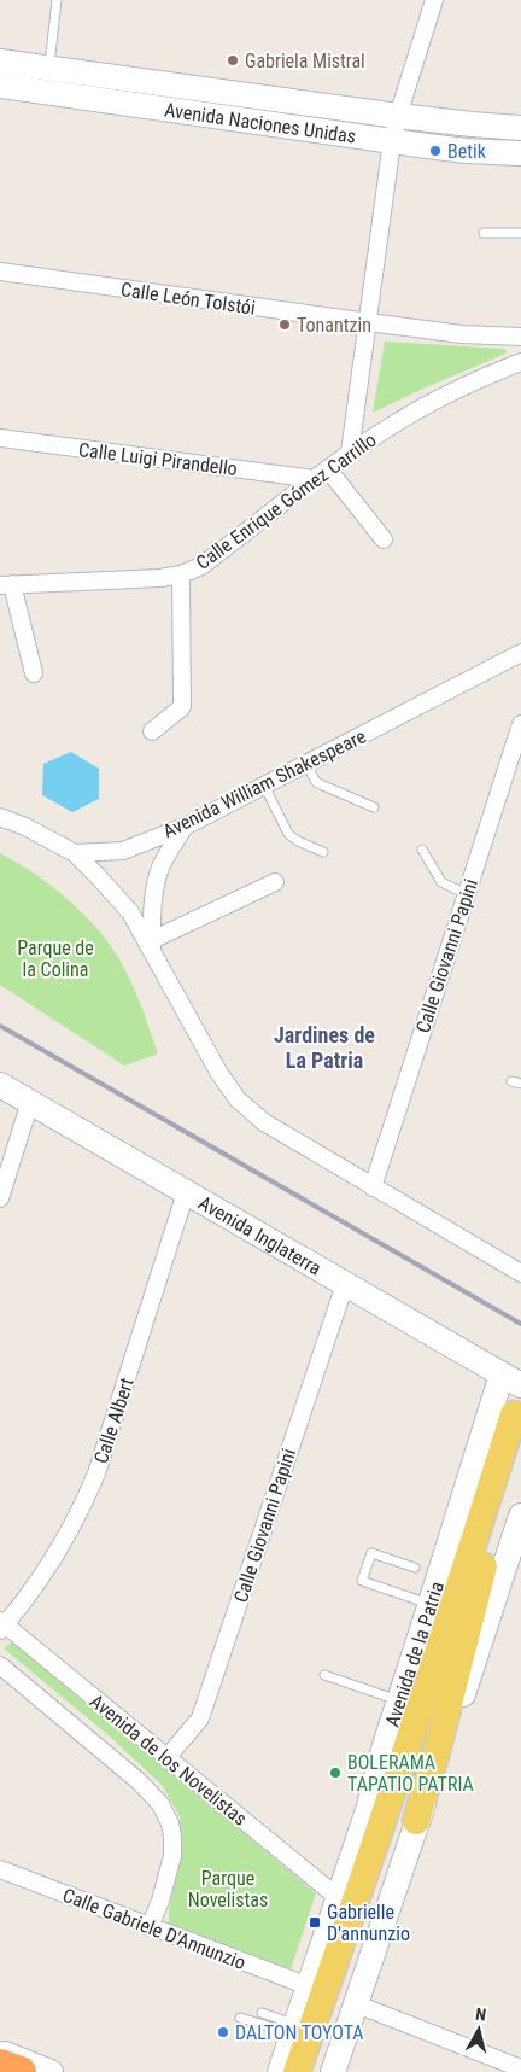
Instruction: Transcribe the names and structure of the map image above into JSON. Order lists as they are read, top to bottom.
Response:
{
  "streets": {
    "main road": ["Avenida de la Patria"],
    "street": [
      "Avenida Naciones Unidas",
      "Calle León Tolstói",
      "Calle Luigi Pirandello",
      "Calle Enrique Gómez Carrillo",
      "Avenida William Shakespeare",
      "Calle Giovanni Papini",
      "Avenida Inglaterra",
      "Calle Albert",
      "Avenida de los Novelistas",
      "Calle Gabriele D'Annunzio"
    ]
  },
  "crossings": [
    ["Calle Luigi Pirandello", "Calle Enrique Gómez Carrillo"],
    ["Calle Giovanni Papini", "Avenida Inglaterra"],
    ["Calle Giovanni Papini", "Avenida de los Novelistas"],
    ["Avenida Inglaterra", "Calle Albert"],
    ["Avenida Inglaterra", "Avenida de la Patria"],
    ["Calle Albert", "Avenida de los Novelistas"],
    ["Avenida de la Patria", "Avenida de los Novelistas"],
    ["Avenida de la Patria", "Calle Gabriele D'Annunzio"],
    ["Avenida de los Novelistas", "Calle Gabriele D'Annunzio"]
  ],
  "districts": ["Jardines de La Patria"],
  "parks": ["Parque de la Colina", "Parque Novelistas"],
  "places": {
    "other": [
      "Gabriela Mistral",
      "Betik",
      "Tonantzin",
      "BOLERAMA TAPATIO PATRIA",
      "DALTON TOYOTA"
    ],
    "transit": ["Gabrielle D'annunzio"]
  },
  "north": "top"
}
